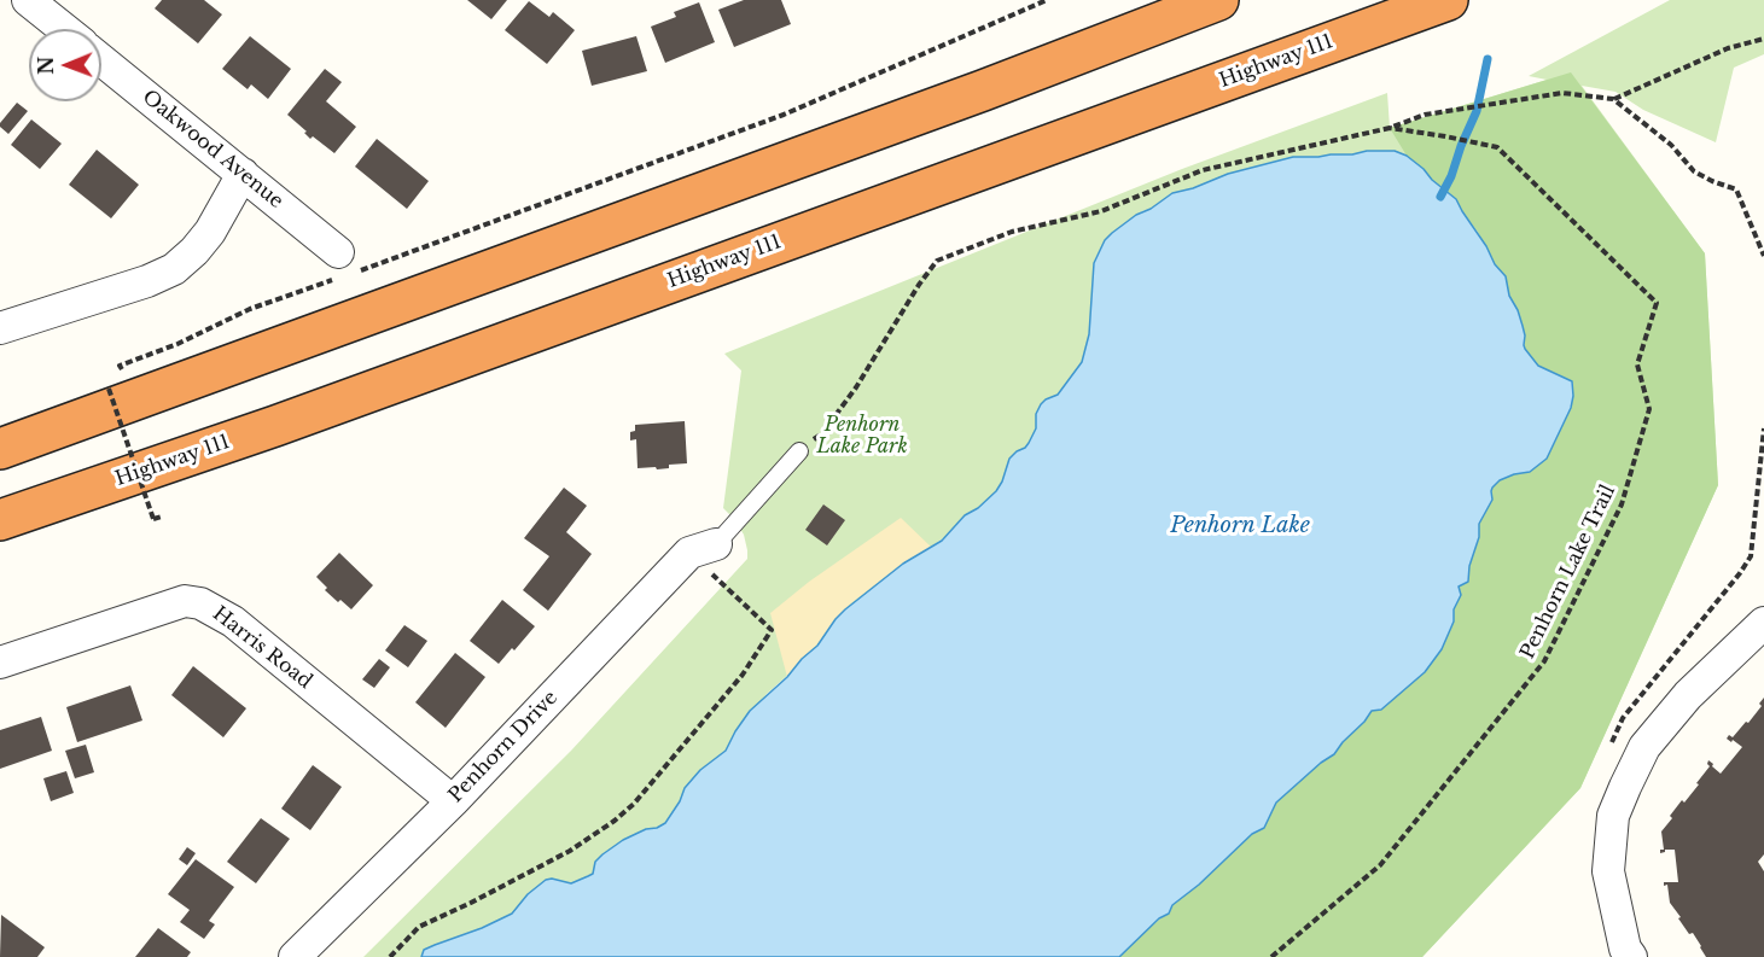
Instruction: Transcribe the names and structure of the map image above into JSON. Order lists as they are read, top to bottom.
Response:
{
  "streets": {
    "highway": ["Highway 111"],
    "street": ["Oakwood Avenue", "Harris Road", "Penhorn Drive"],
    "path": ["Penhorn Lake Trail"]
  },
  "crossings": [
    ["Harris Road", "Penhorn Drive"]
  ],
  "water": ["Penhorn Lake"],
  "parks": ["Penhorn Lake Park"],
  "north": "left"
}
